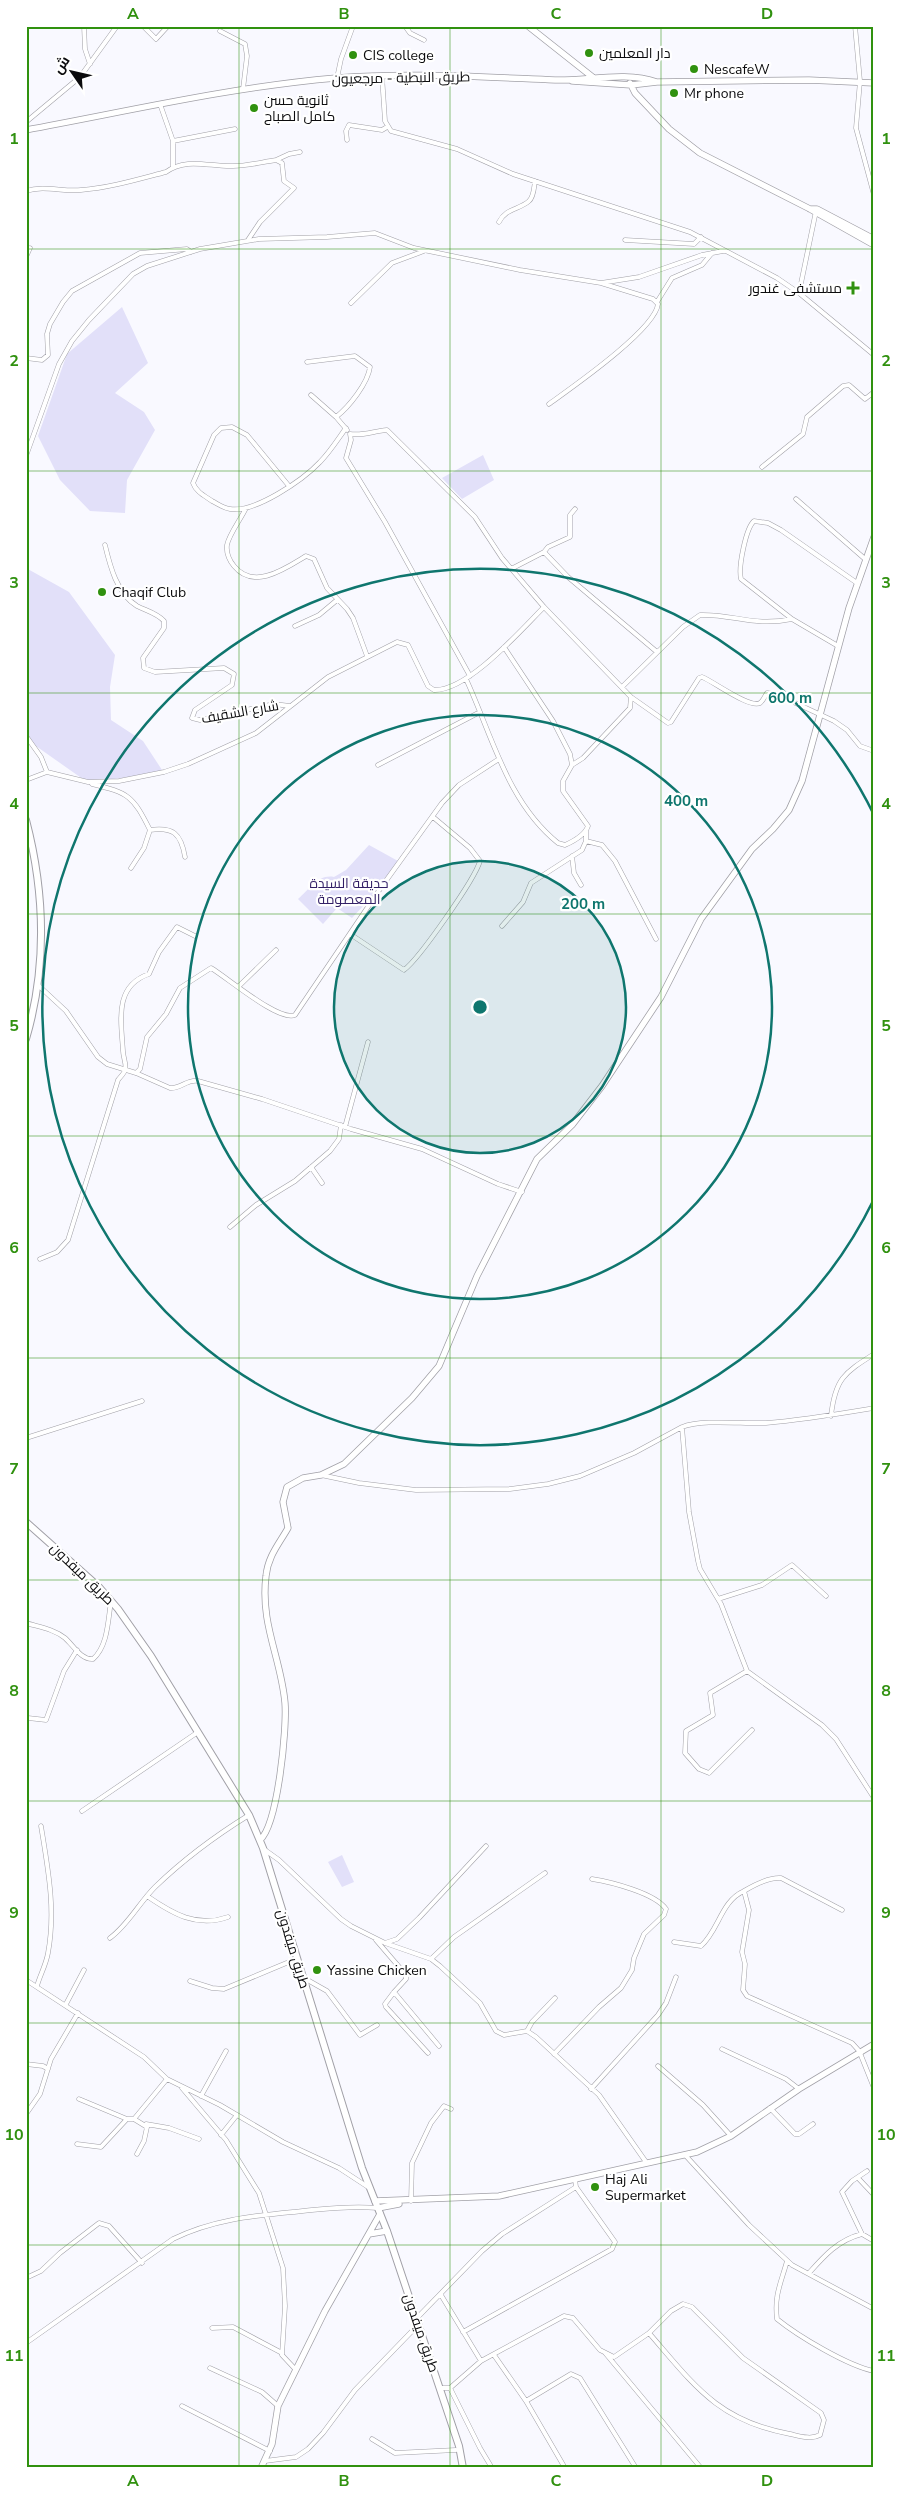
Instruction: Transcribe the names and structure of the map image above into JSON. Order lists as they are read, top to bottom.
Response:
{
  "streets": {
    "main road": ["طريق ميفدون"],
    "street": ["طريق النبطية - مرجعيون", "شارع الشقيف"]
  },
  "parks": ["حديقة السيدة المعصومة"],
  "places": {
    "other": [
      "دار المعلمين",
      "CIS college",
      "NescafeW",
      "Mr phone",
      "ثانوية حسن كامل الصباح",
      "Chaqif Club",
      "Yassine Chicken",
      "Haj Ali Supermarket"
    ],
    "health": ["مستشفى غندور"]
  },
  "north": "top left",
  "grid": {
    "columns": [
      "A",
      "B",
      "C",
      "D"
    ],
    "rows": [
      "1",
      "2",
      "3",
      "4",
      "5",
      "6",
      "7",
      "8",
      "9",
      "10",
      "11"
    ]
  },
  "rings": ["600 m", "400 m", "200 m"]
}
